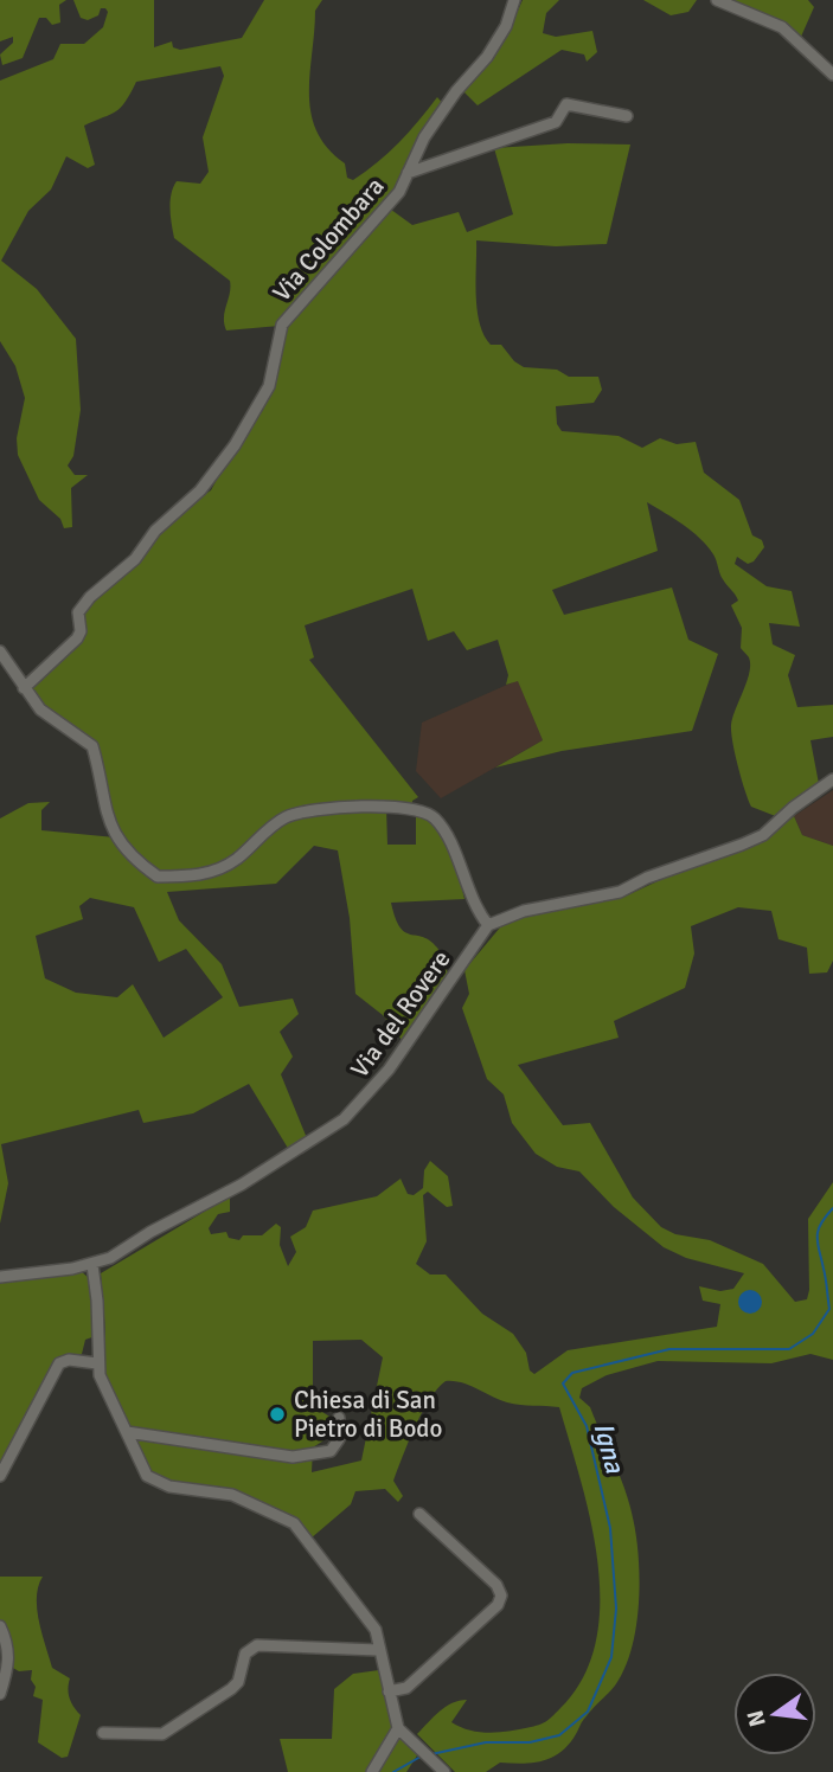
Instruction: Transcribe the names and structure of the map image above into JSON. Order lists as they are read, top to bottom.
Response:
{
  "streets": {
    "street": ["Via Colombara", "Via del Rovere"]
  },
  "water": ["Igna"],
  "places": ["Chiesa di San Pietro di Bodo"],
  "north": "left"
}
